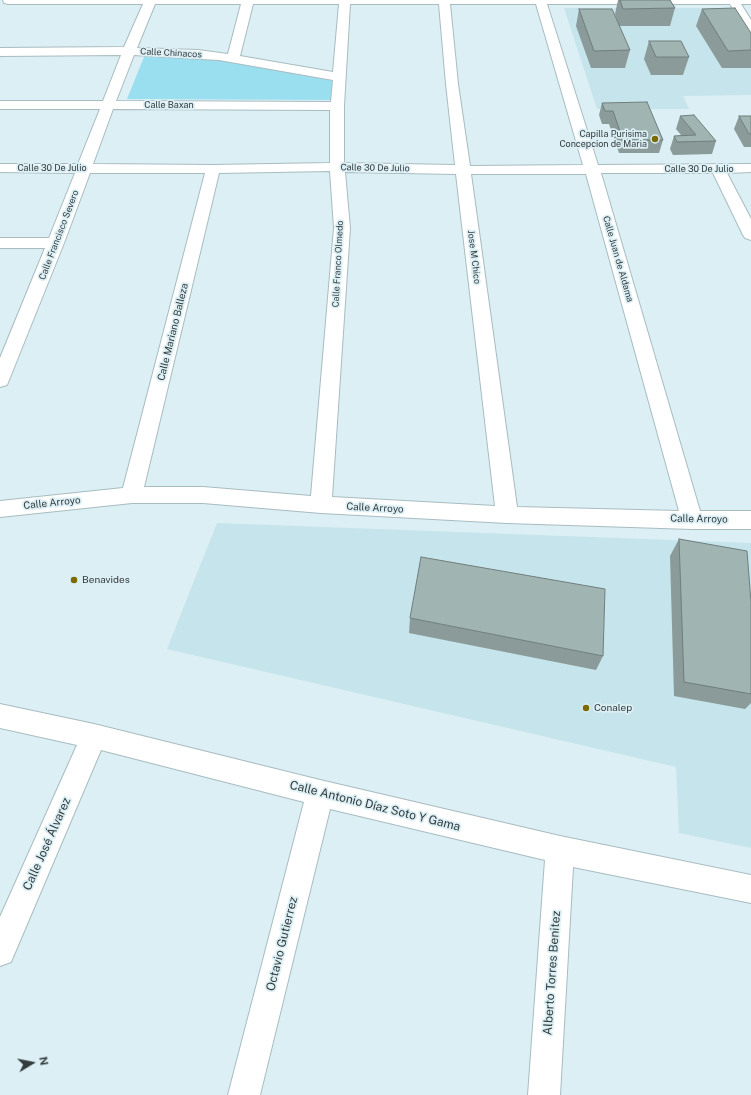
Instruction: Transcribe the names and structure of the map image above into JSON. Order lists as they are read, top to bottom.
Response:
{
  "streets": {
    "street": [
      "Calle Chinacos",
      "Calle Baxan",
      "Calle 30 De Julio",
      "Calle Francisco Severo",
      "Jose M Chico",
      "Calle Juan de Aldama",
      "Calle Franco Olmedo",
      "Calle Mariano Balleza",
      "Calle Arroyo",
      "Calle Antonio Díaz Soto Y Gama",
      "Calle José Álvarez",
      "Octavio Gutierrez",
      "Alberto Torres Benitez"
    ]
  },
  "crossings": [
    ["Calle Chinacos", "Calle Francisco Severo"],
    ["Calle Chinacos", "Calle Franco Olmedo"],
    ["Calle Baxan", "Calle Francisco Severo"],
    ["Calle Baxan", "Calle Franco Olmedo"],
    ["Calle 30 De Julio", "Calle Francisco Severo"],
    ["Calle 30 De Julio", "Jose M Chico"],
    ["Calle 30 De Julio", "Calle Juan de Aldama"],
    ["Calle 30 De Julio", "Calle Franco Olmedo"],
    ["Calle 30 De Julio", "Calle Mariano Balleza"],
    ["Jose M Chico", "Calle Arroyo"],
    ["Calle Juan de Aldama", "Calle Arroyo"],
    ["Calle Franco Olmedo", "Calle Arroyo"],
    ["Calle Mariano Balleza", "Calle Arroyo"],
    ["Calle Antonio Díaz Soto Y Gama", "Calle José Álvarez"],
    ["Calle Antonio Díaz Soto Y Gama", "Octavio Gutierrez"],
    ["Calle Antonio Díaz Soto Y Gama", "Alberto Torres Benitez"]
  ],
  "places": ["Capilla Purisima Concepcion de Maria", "Benavides", "Conalep"],
  "north": "right"
}
